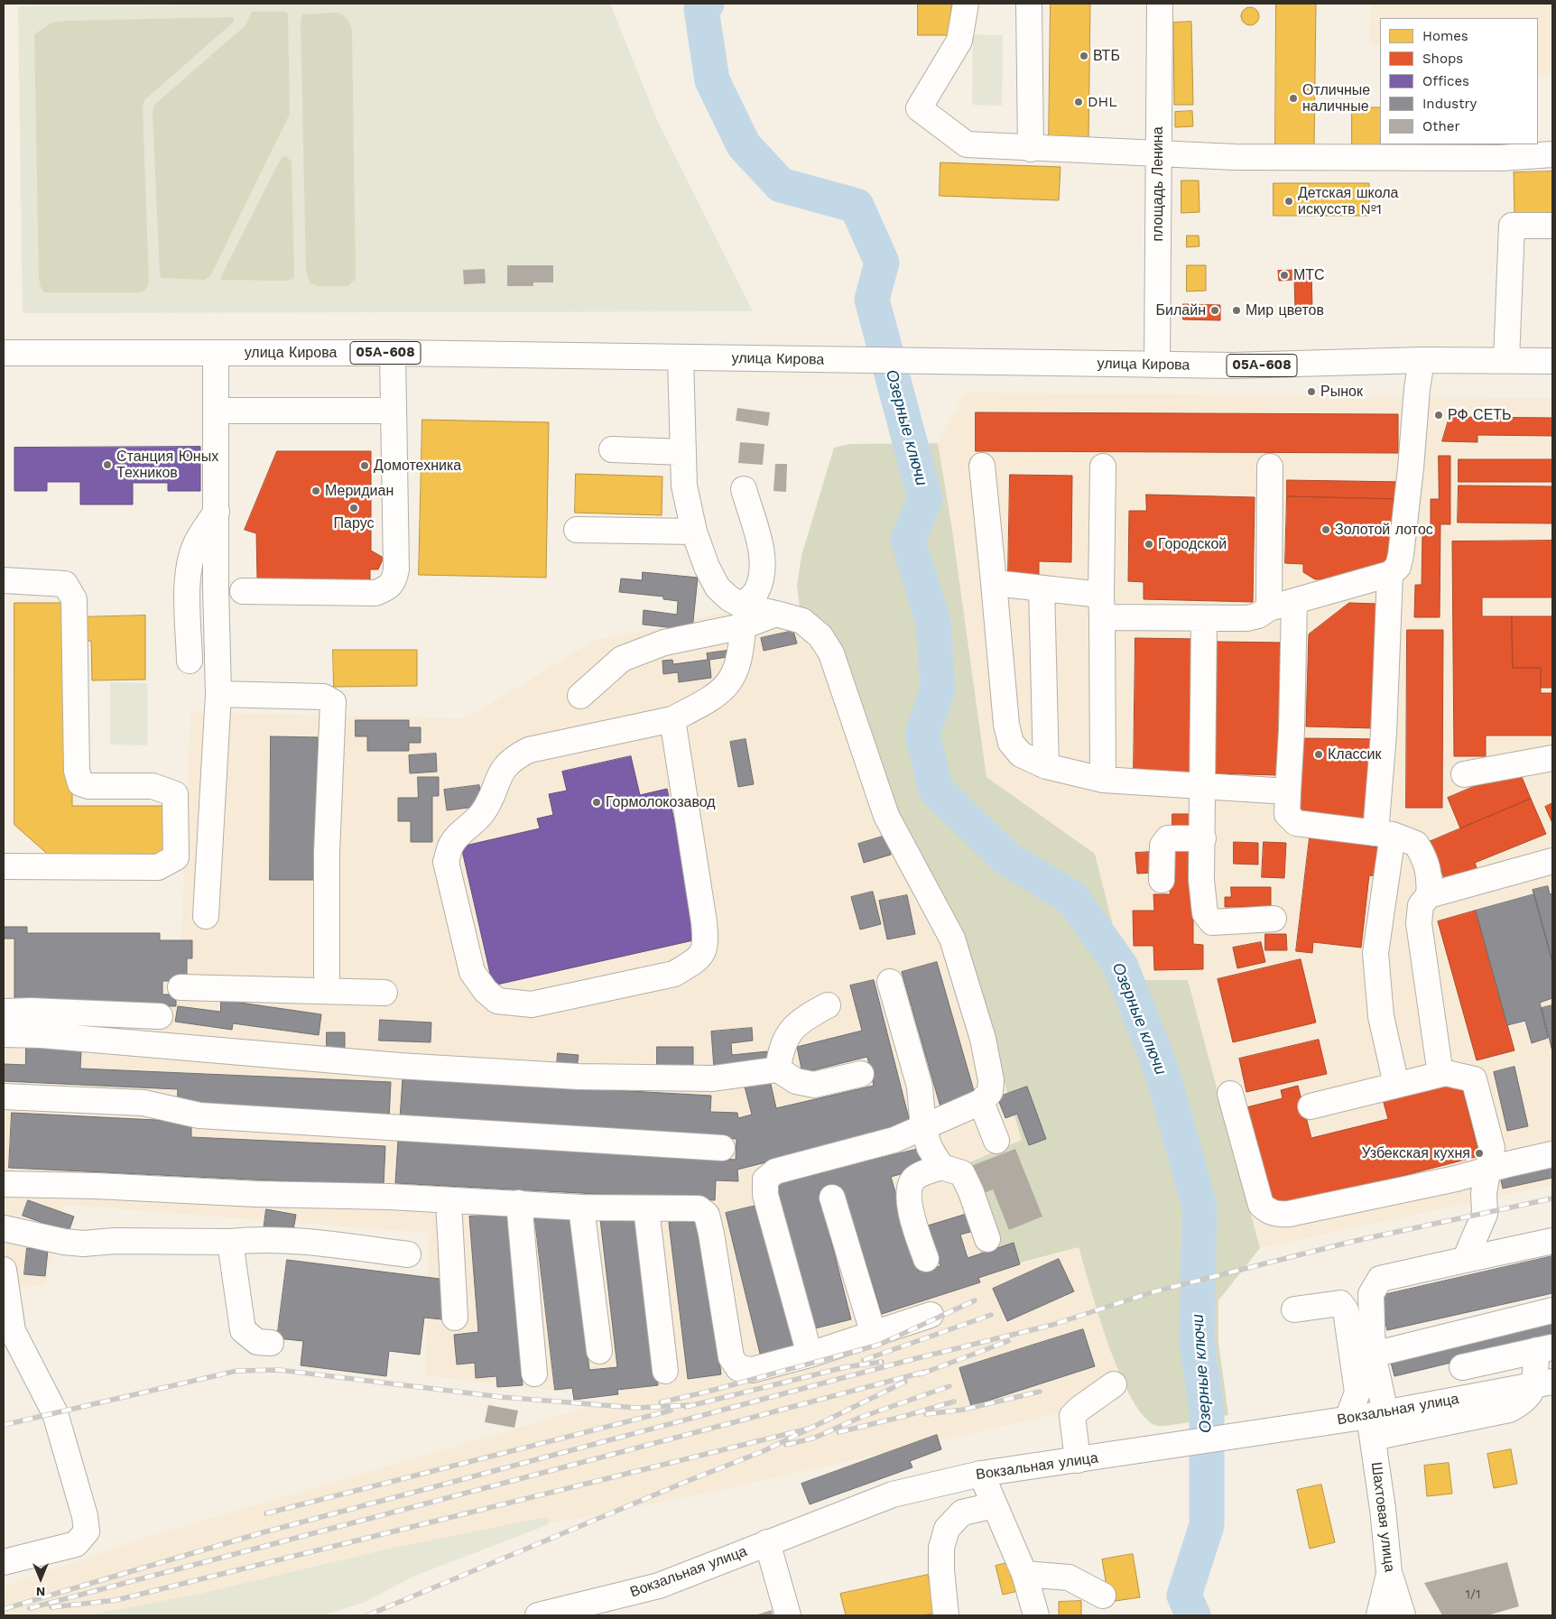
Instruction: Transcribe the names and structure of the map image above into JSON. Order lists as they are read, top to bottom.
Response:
{
  "streets": {
    "main road": [
      "площадь Ленина",
      "улица Кирова",
      "05А-608",
      "Вокзальная улица",
      "Шахтовая улица"
    ]
  },
  "crossings": [
    ["площадь Ленина", "улица Кирова"],
    ["Вокзальная улица", "Шахтовая улица"]
  ],
  "water": ["Озерные ключи"],
  "places": [
    "ВТБ",
    "Отличные наличные",
    "DHL",
    "Детская школа искусств №1",
    "МТС",
    "Билайн",
    "Мир цветов",
    "Рынок",
    "РФ СЕТЬ",
    "Станция Юных Техников",
    "Домотехника",
    "Меридиан",
    "Парус",
    "Золотой лотос",
    "Городской",
    "Классик",
    "Гормолокозавод",
    "Узбекская кухня"
  ],
  "house_numbers": ["1/1"],
  "legend": [
    "Homes",
    "Shops",
    "Offices",
    "Industry",
    "Other"
  ],
  "north": "bottom"
}
